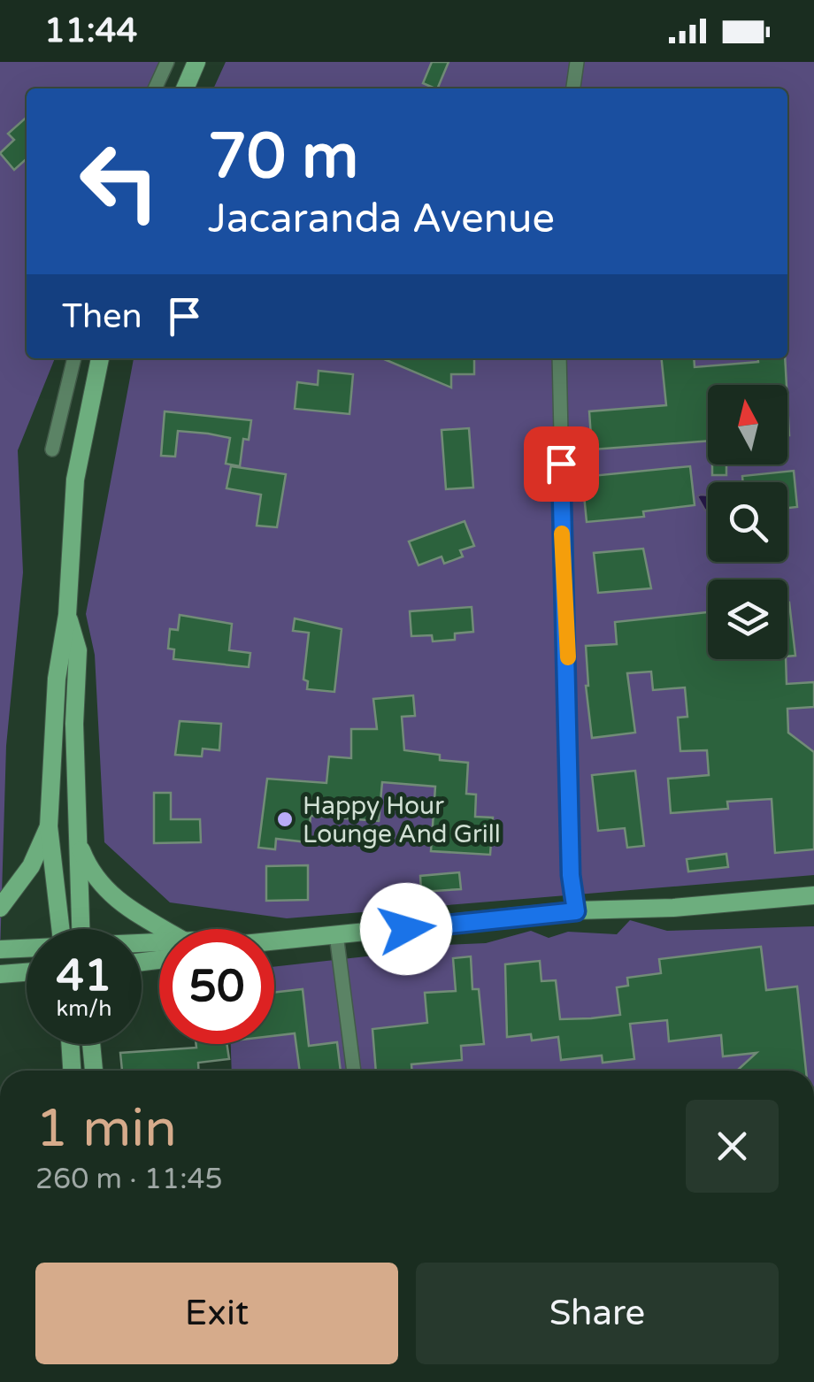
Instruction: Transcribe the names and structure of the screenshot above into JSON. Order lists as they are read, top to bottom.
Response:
{
  "places": ["Happy Hour Lounge And Grill"],
  "north": "top",
  "page": {
    "status": "11:44",
    "turn": ["70 m", "Jacaranda Avenue"],
    "then": "Then",
    "speed": "41 km/h",
    "limit": "50",
    "heading": ["1 min", "260 m · 11:45"],
    "buttons": ["Exit", "Share"]
  }
}
